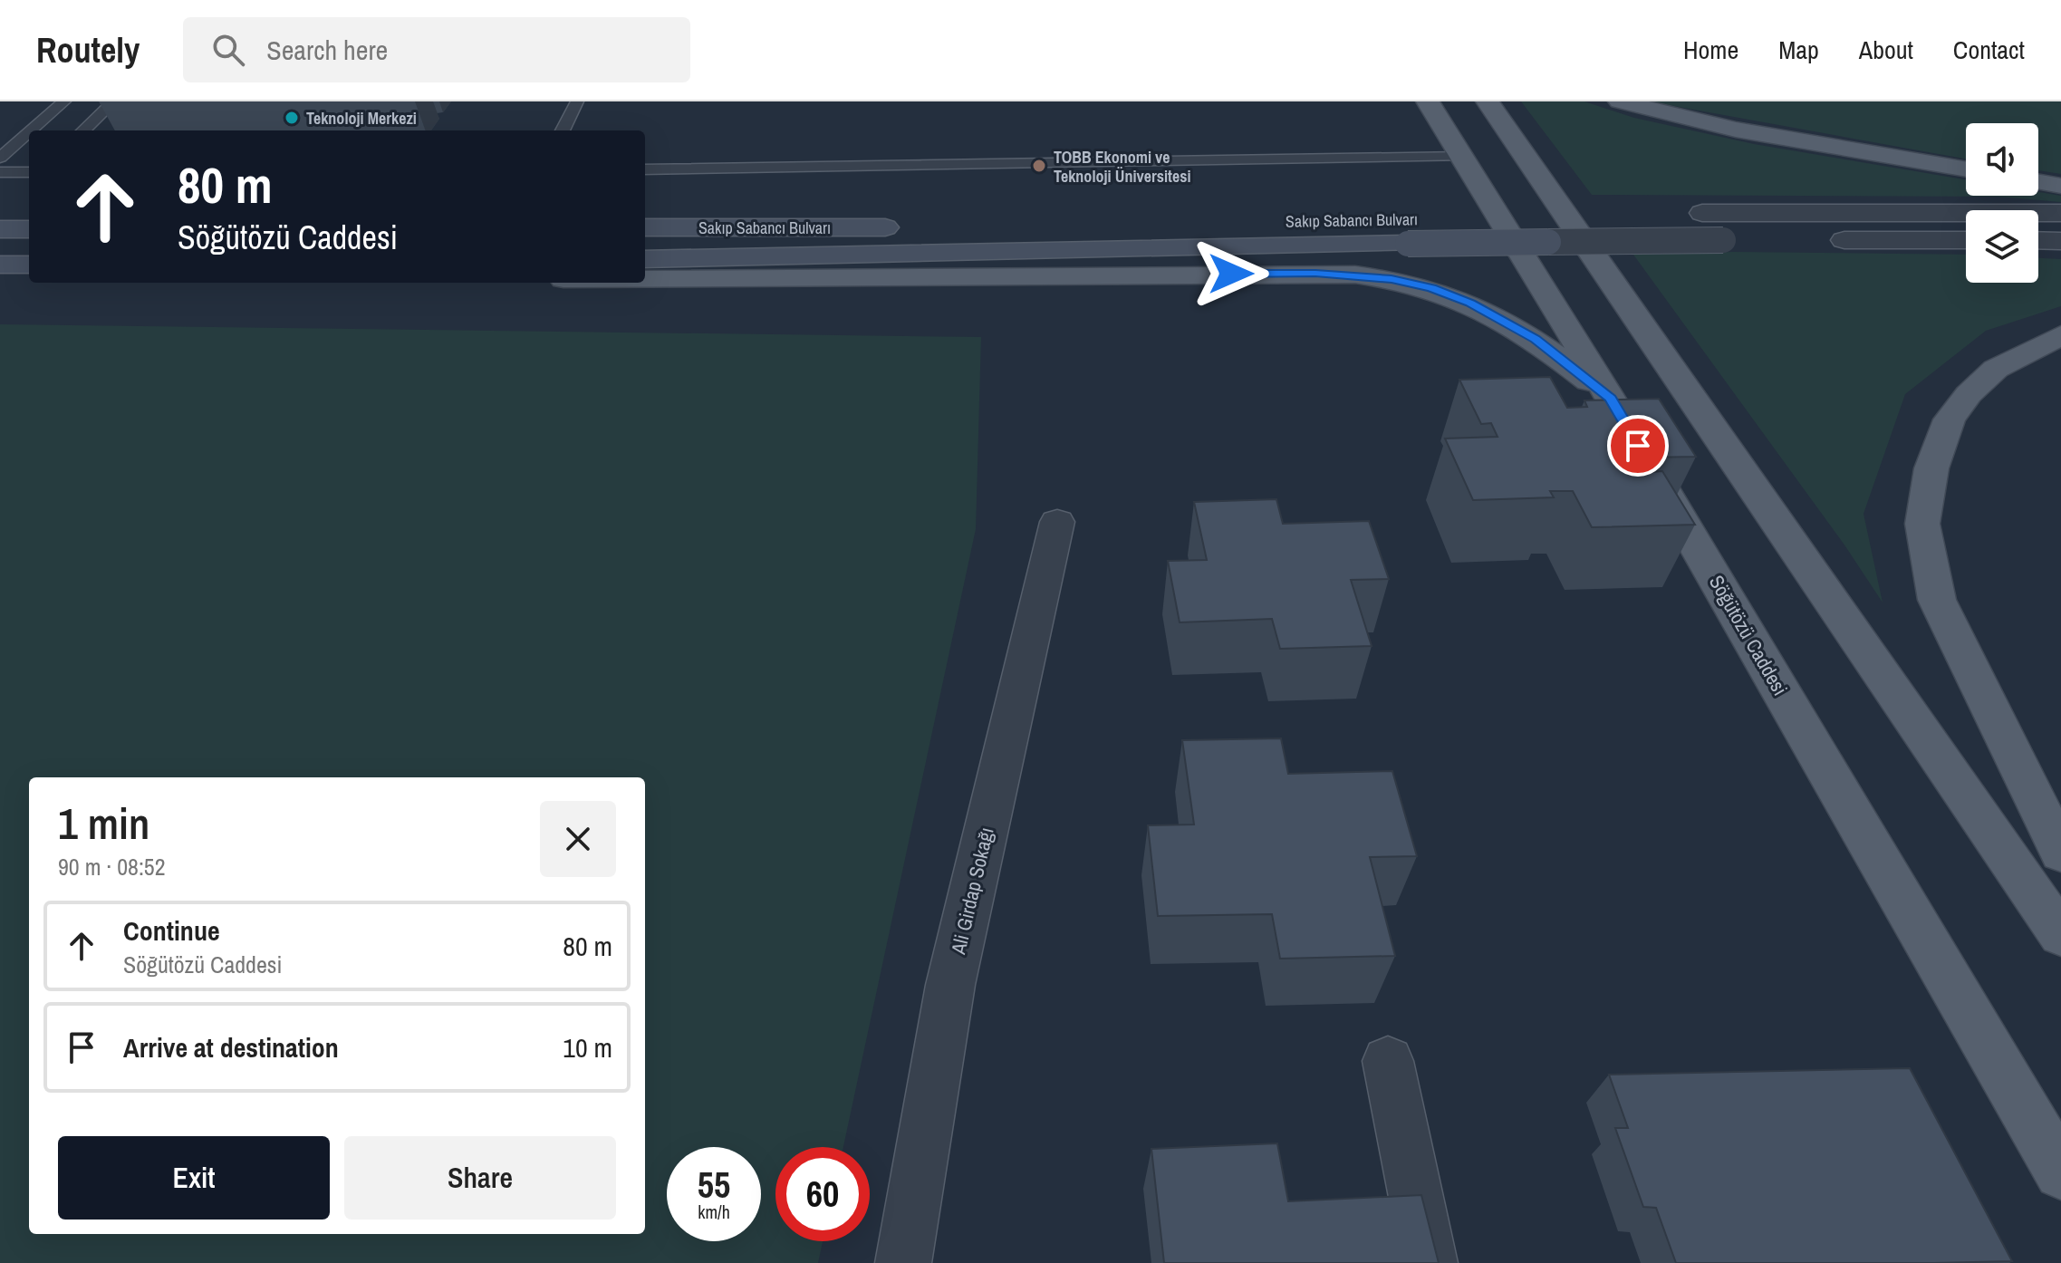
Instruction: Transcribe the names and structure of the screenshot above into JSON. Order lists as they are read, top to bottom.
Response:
{
  "streets": {
    "main road": ["Sakıp Sabancı Bulvarı", "Söğütözü Caddesi"],
    "street": ["Ali Girdap Sokağı"]
  },
  "places": ["Teknoloji Merkezi", "TOBB Ekonomi ve Teknoloji Üniversitesi"],
  "page": {
    "header": "Routely",
    "search": "Search here",
    "nav": [
      "Home",
      "Map",
      "About",
      "Contact"
    ],
    "turn": ["80 m", "Söğütözü Caddesi"],
    "heading": ["1 min", "90 m · 08:52"],
    "list": [
      {
        "name": "Continue",
        "note": "Söğütözü Caddesi",
        "value": "80 m"
      },
      {
        "name": "Arrive at destination",
        "value": "10 m"
      }
    ],
    "buttons": ["Exit", "Share"],
    "speed": "55 km/h",
    "limit": "60"
  }
}
